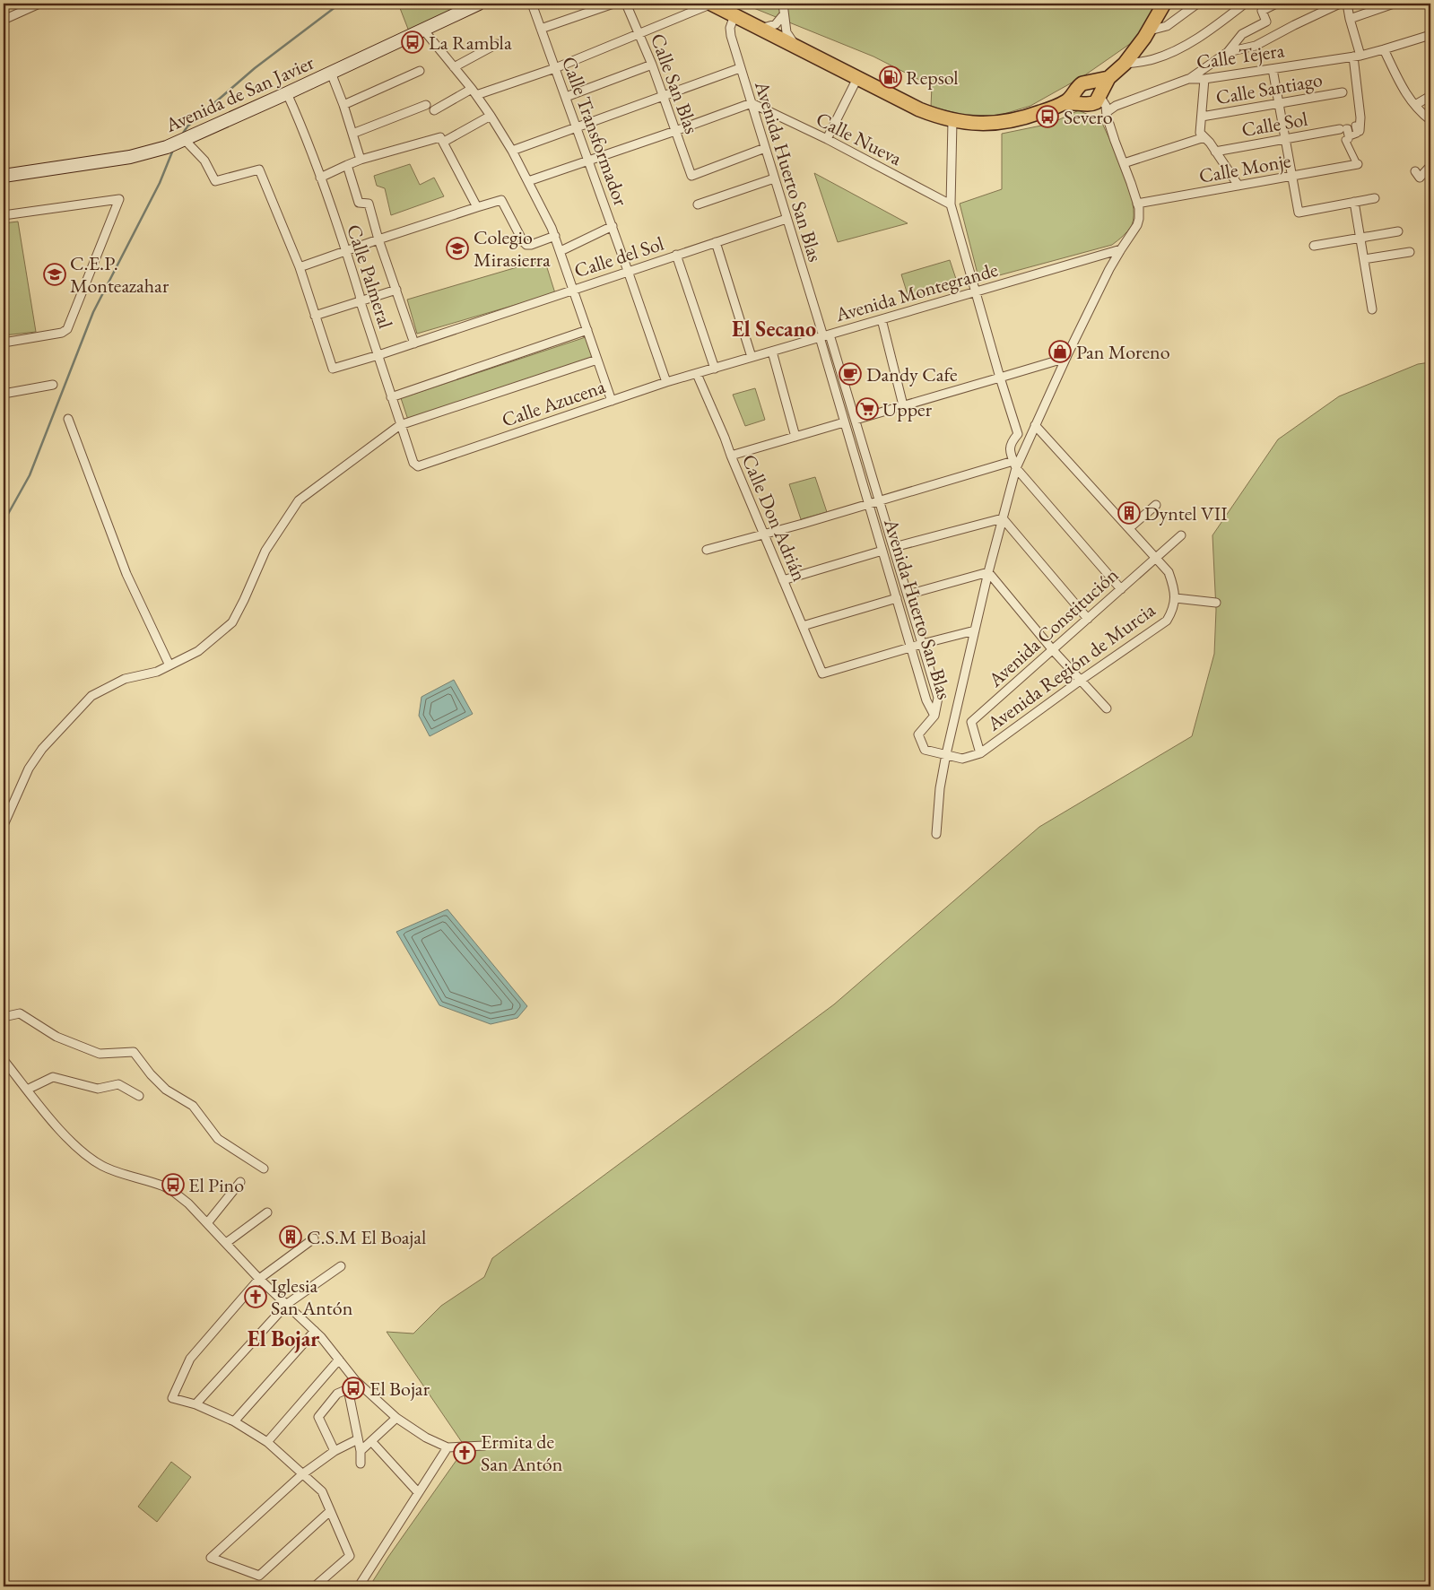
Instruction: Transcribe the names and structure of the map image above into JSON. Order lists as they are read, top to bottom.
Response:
{
  "streets": {
    "main road": ["Avenida de San Javier"],
    "street": [
      "Calle Tejera",
      "Calle San Blas",
      "Calle Santiago",
      "Calle Sol",
      "Calle Transformador",
      "Calle Nueva",
      "Calle Monje",
      "Avenida Huerto San Blas",
      "Calle del Sol",
      "Calle Palmeral",
      "Avenida Montegrande",
      "Calle Azucena",
      "Calle Don Adrián",
      "Avenida Constitución",
      "Avenida Región de Murcia"
    ]
  },
  "crossings": [
    ["Calle San Blas", "Avenida Huerto San Blas"],
    ["Avenida de San Javier", "Calle Palmeral"],
    ["Calle Transformador", "Calle del Sol"],
    ["Calle Transformador", "Calle Azucena"],
    ["Calle Nueva", "Avenida Huerto San Blas"],
    ["Avenida Huerto San Blas", "Calle del Sol"],
    ["Avenida Huerto San Blas", "Avenida Montegrande"],
    ["Avenida Huerto San Blas", "Calle Don Adrián"],
    ["Avenida Huerto San Blas", "Avenida Región de Murcia"],
    ["Calle del Sol", "Calle Palmeral"],
    ["Calle Palmeral", "Calle Azucena"],
    ["Avenida Montegrande", "Calle Azucena"],
    ["Avenida Montegrande", "Calle Don Adrián"],
    ["Calle Azucena", "Calle Don Adrián"],
    ["Avenida Constitución", "Avenida Región de Murcia"]
  ],
  "districts": ["El Secano", "El Bojar"],
  "places": {
    "bus stop": [
      "La Rambla",
      "Severo",
      "El Pino",
      "El Bojar"
    ],
    "fuel station": ["Repsol"],
    "school or university": ["Colegio Mirasierra", "C.E.P. Monteazahar"],
    "shop": ["Pan Moreno"],
    "cafe": ["Dandy Cafe"],
    "supermarket": ["Upper"],
    "building": ["Dyntel VII", "C.S.M El Boajal"],
    "church": ["Iglesia San Antón", "Ermita de San Antón"]
  }
}
